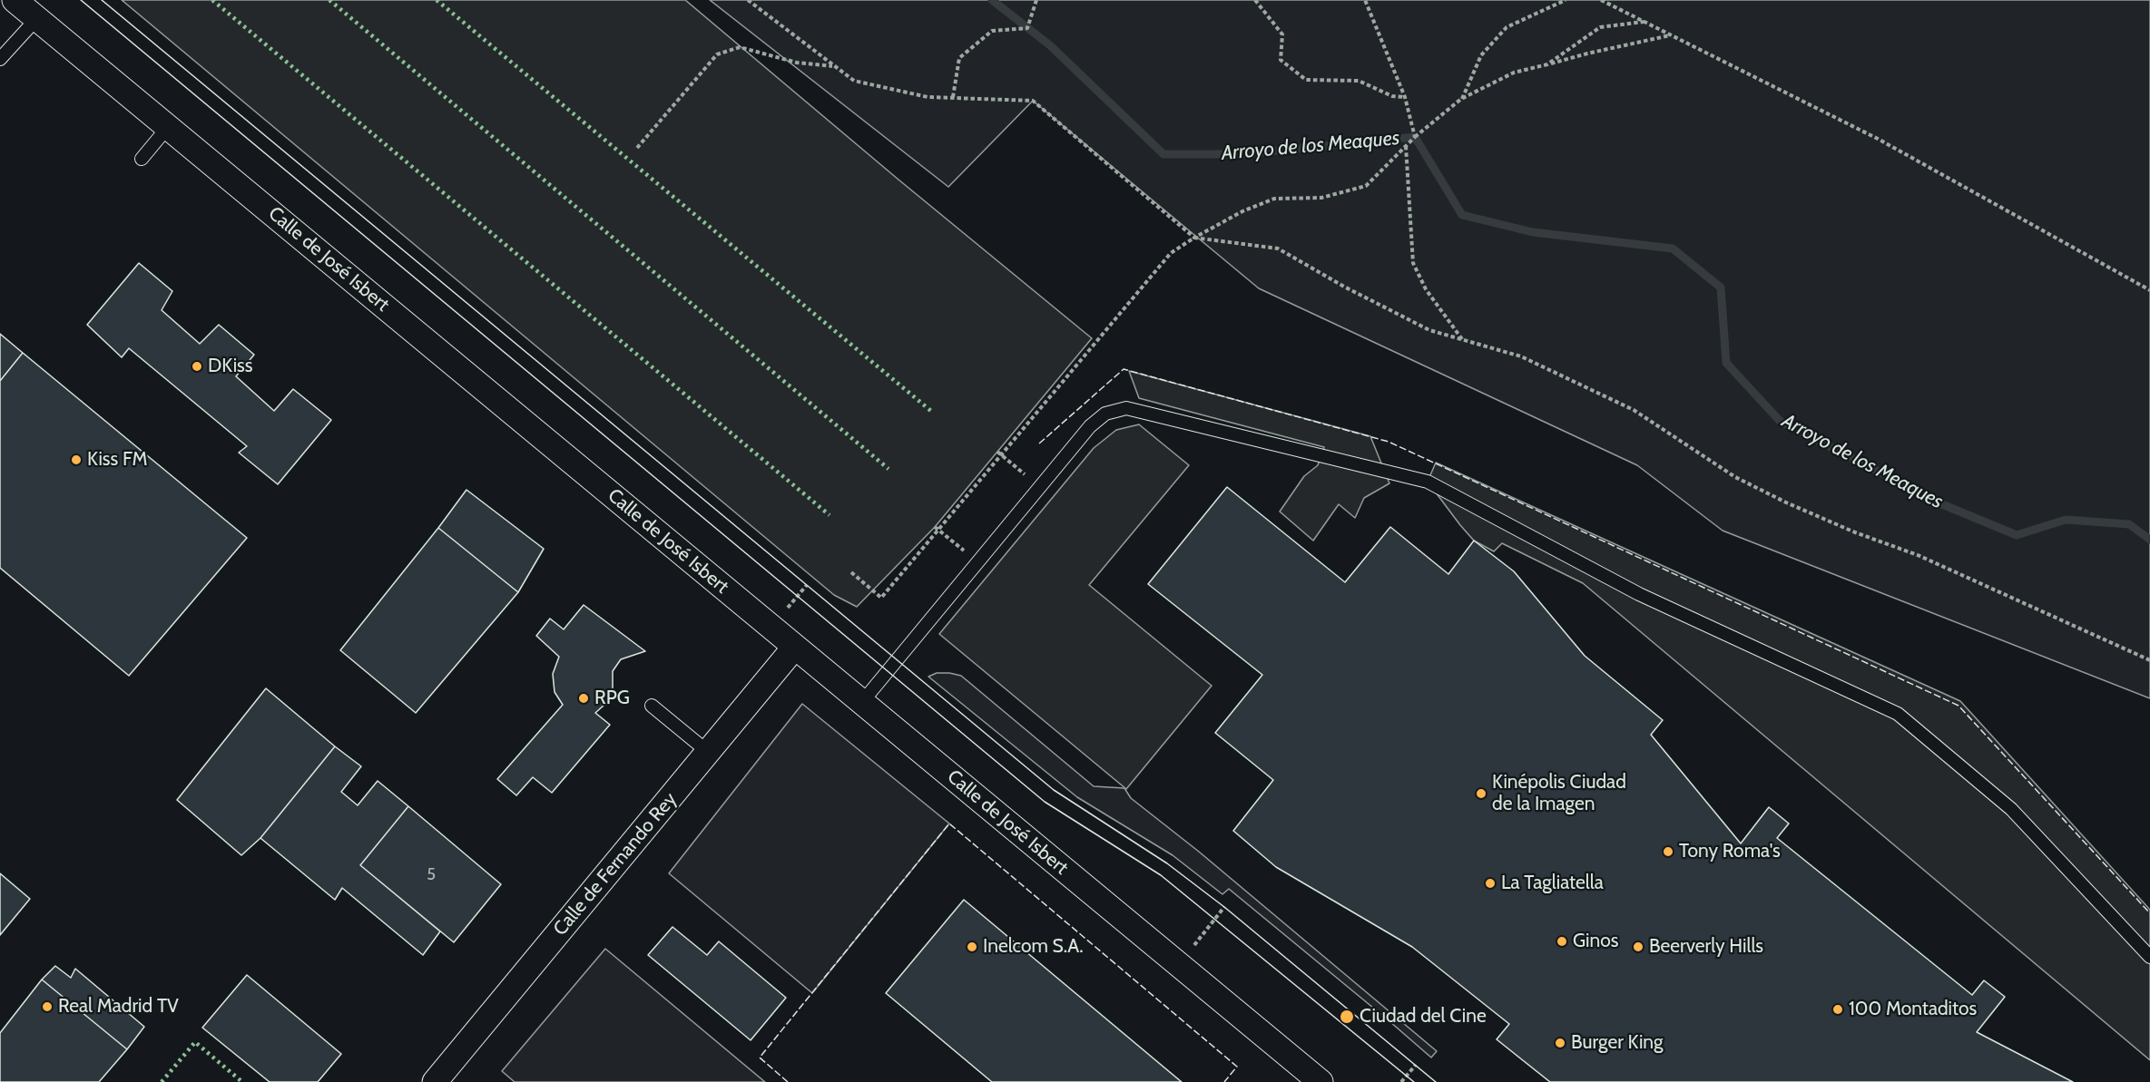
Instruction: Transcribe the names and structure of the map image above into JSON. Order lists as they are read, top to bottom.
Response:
{
  "streets": {
    "street": ["Calle de José Isbert", "Calle de Fernando Rey"]
  },
  "crossings": [
    ["Calle de José Isbert", "Calle de Fernando Rey"]
  ],
  "water": ["Arroyo de los Meaques"],
  "places": [
    "DKiss",
    "Kiss FM",
    "RPG",
    "Kinépolis Ciudad de la Imagen",
    "Tony Roma's",
    "La Tagliatella",
    "Ginos",
    "Inelcom S.A.",
    "Beerverly Hills",
    "Real Madrid TV",
    "100 Montaditos",
    "Ciudad del Cine",
    "Burger King"
  ],
  "house_numbers": ["5"]
}
